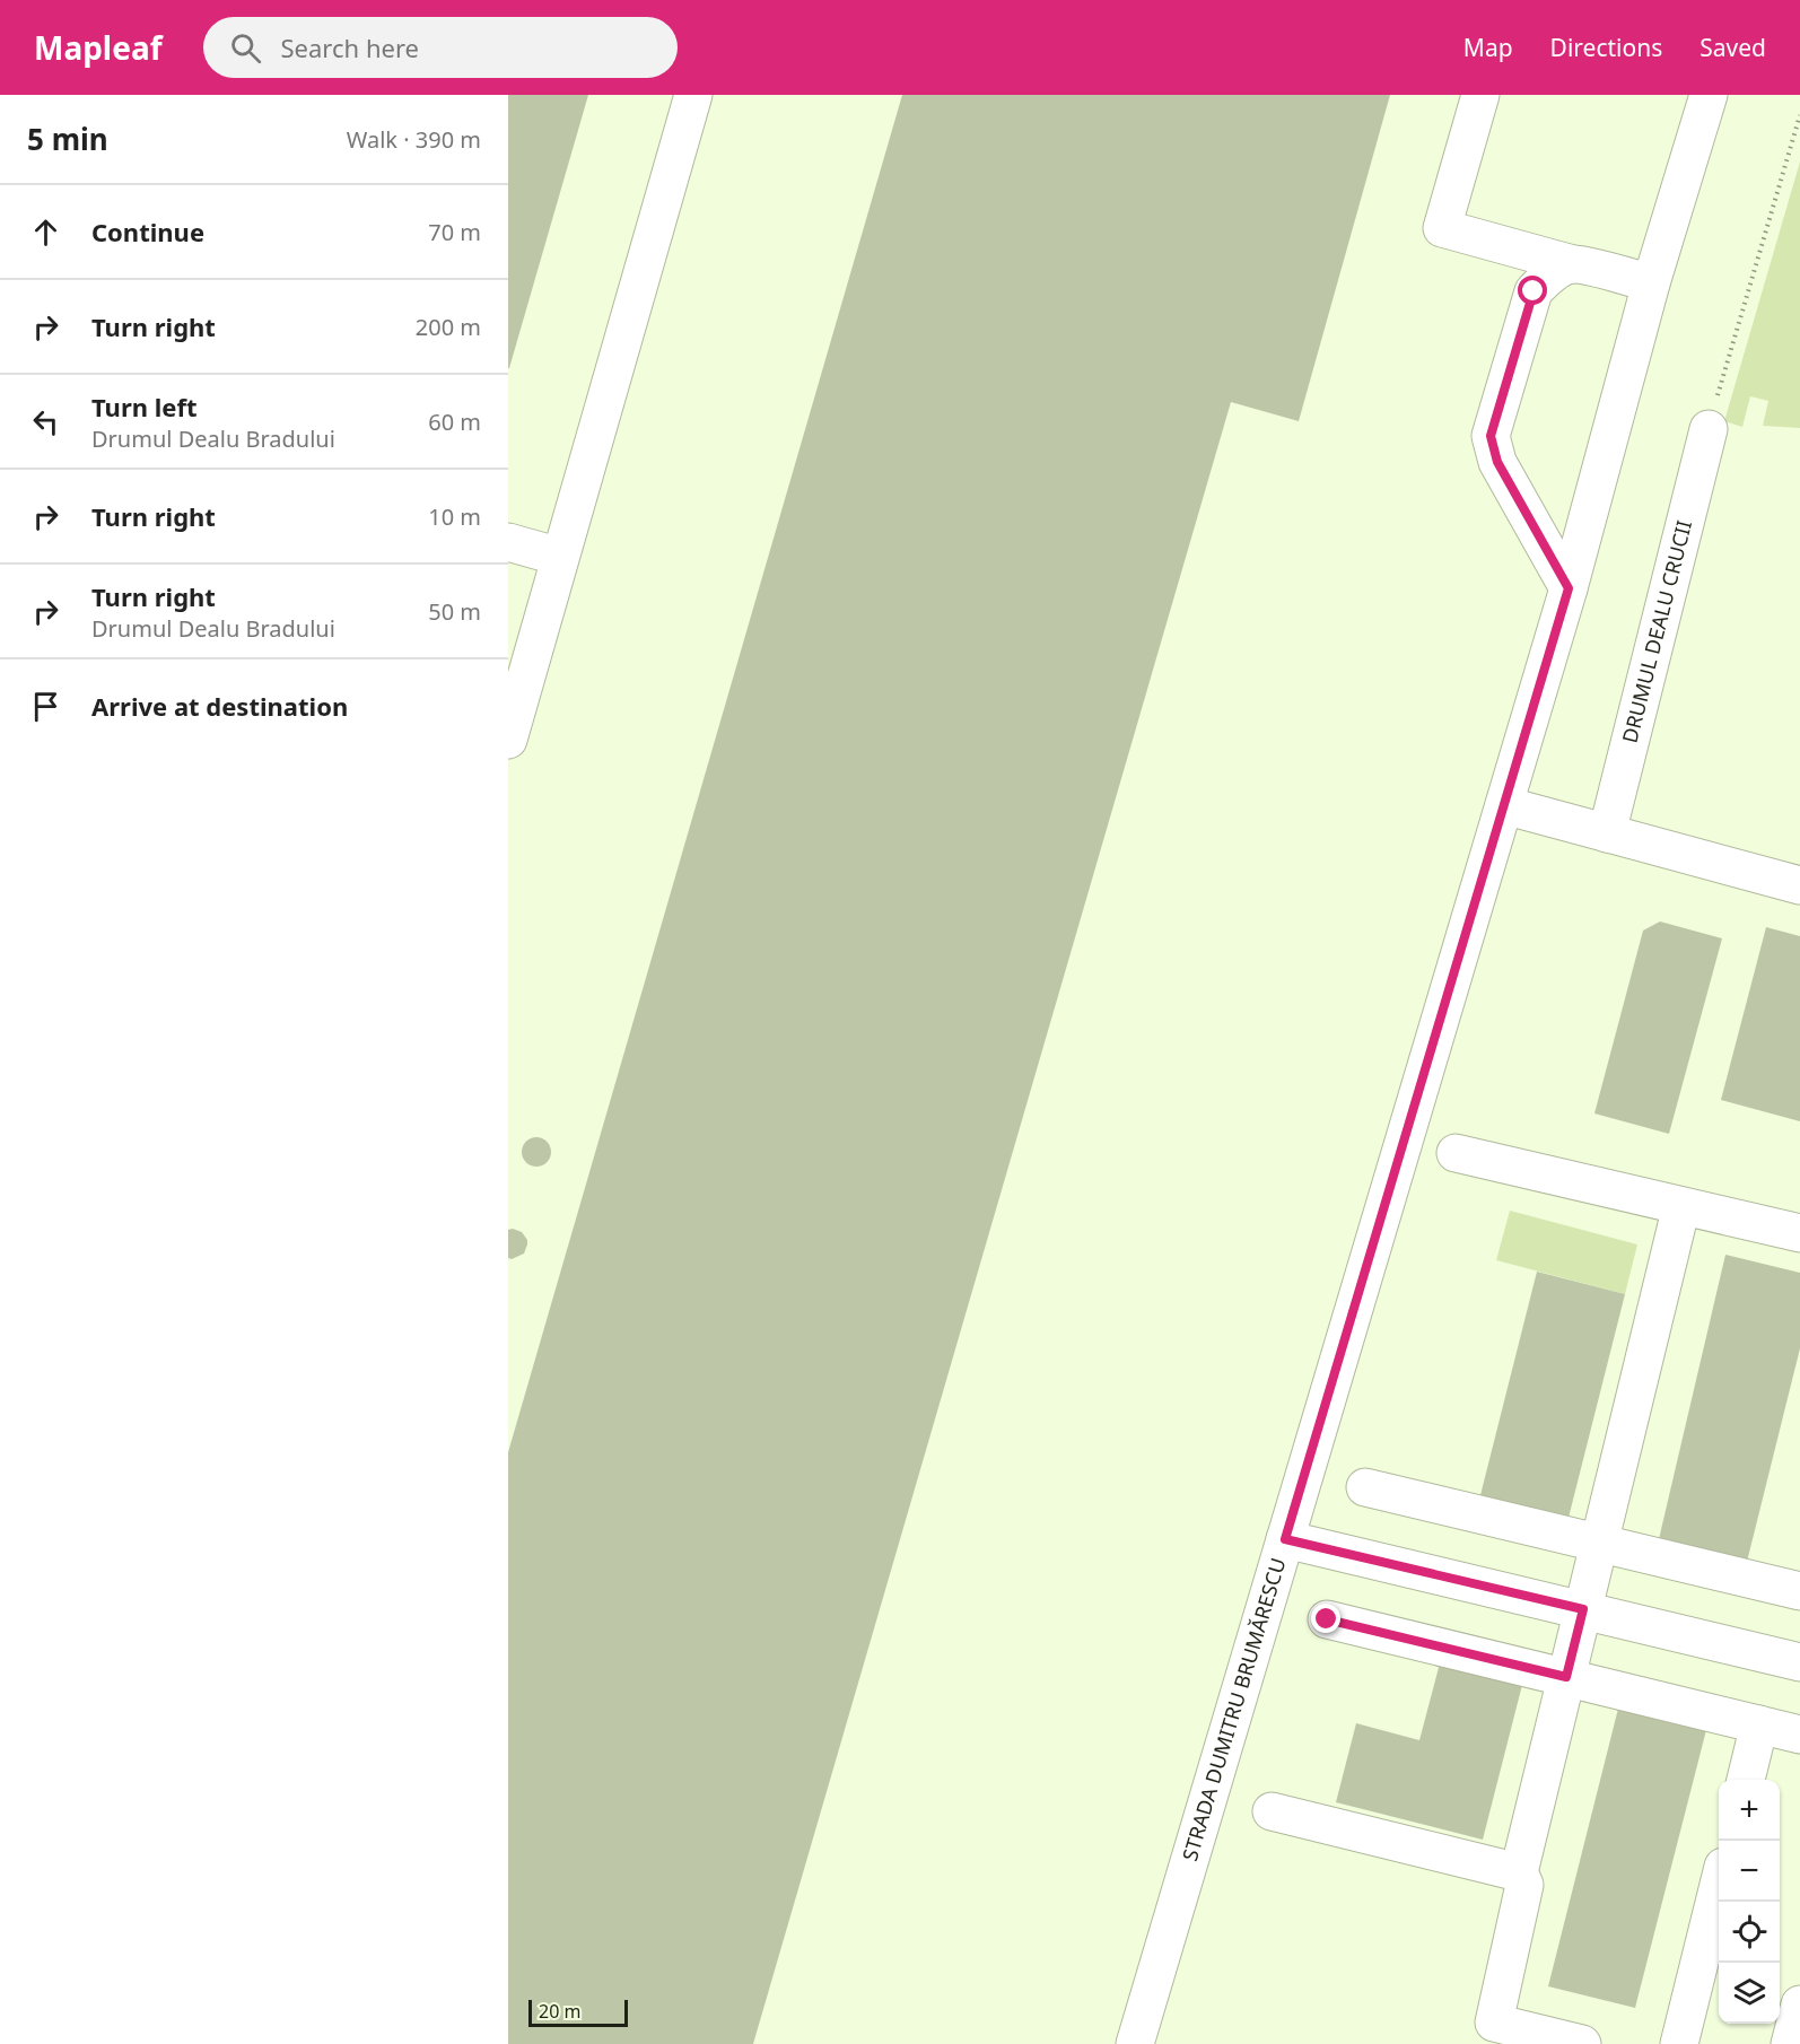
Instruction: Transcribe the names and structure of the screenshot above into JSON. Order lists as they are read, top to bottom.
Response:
{
  "streets": {
    "street": ["DRUMUL DEALU CRUCII", "STRADA DUMITRU BRUMĂRESCU"]
  },
  "scale_bar": "20 m",
  "page": {
    "header": "Mapleaf",
    "search": "Search here",
    "nav": ["Map", "Directions", "Saved"],
    "heading": ["5 min", "Walk · 390 m"],
    "list": [
      ["Continue", "70 m"],
      ["Turn right", "200 m"],
      ["Turn left", "Drumul Dealu Bradului", "60 m"],
      ["Turn right", "10 m"],
      ["Turn right", "Drumul Dealu Bradului", "50 m"],
      "Arrive at destination"
    ],
    "map_buttons": ["+", "−"],
    "scale": "20 m"
  }
}
